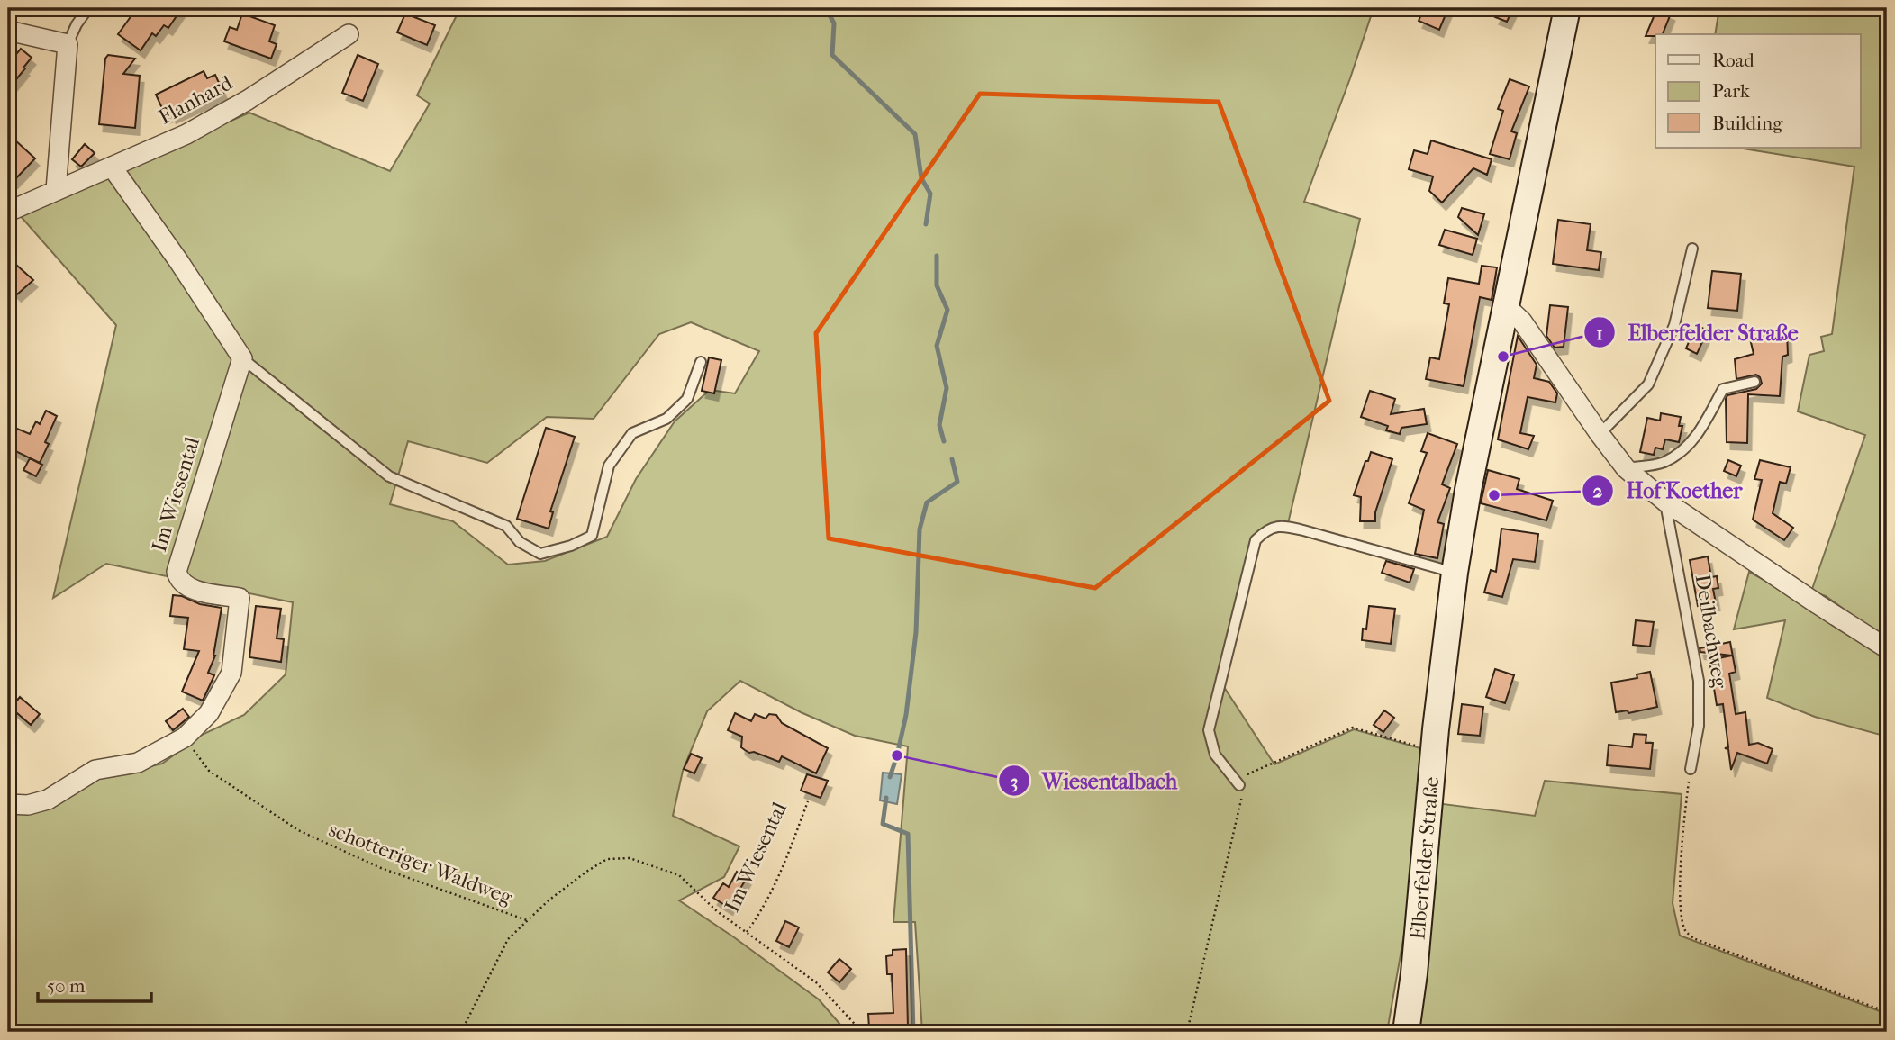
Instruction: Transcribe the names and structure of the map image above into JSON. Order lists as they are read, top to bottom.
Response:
{
  "streets": {
    "main road": ["Elberfelder Straße"],
    "street": ["Flanhard", "Im Wiesental"],
    "lane": ["Deilbachweg"],
    "path": ["schotteriger Waldweg"]
  },
  "crossings": [
    ["Im Wiesental", "schotteriger Waldweg"]
  ],
  "places": ["Elberfelder Straße", "Hof Koether", "Wiesentalbach"],
  "legend": ["Road", "Park", "Building"],
  "scale_bar": "50 m"
}
